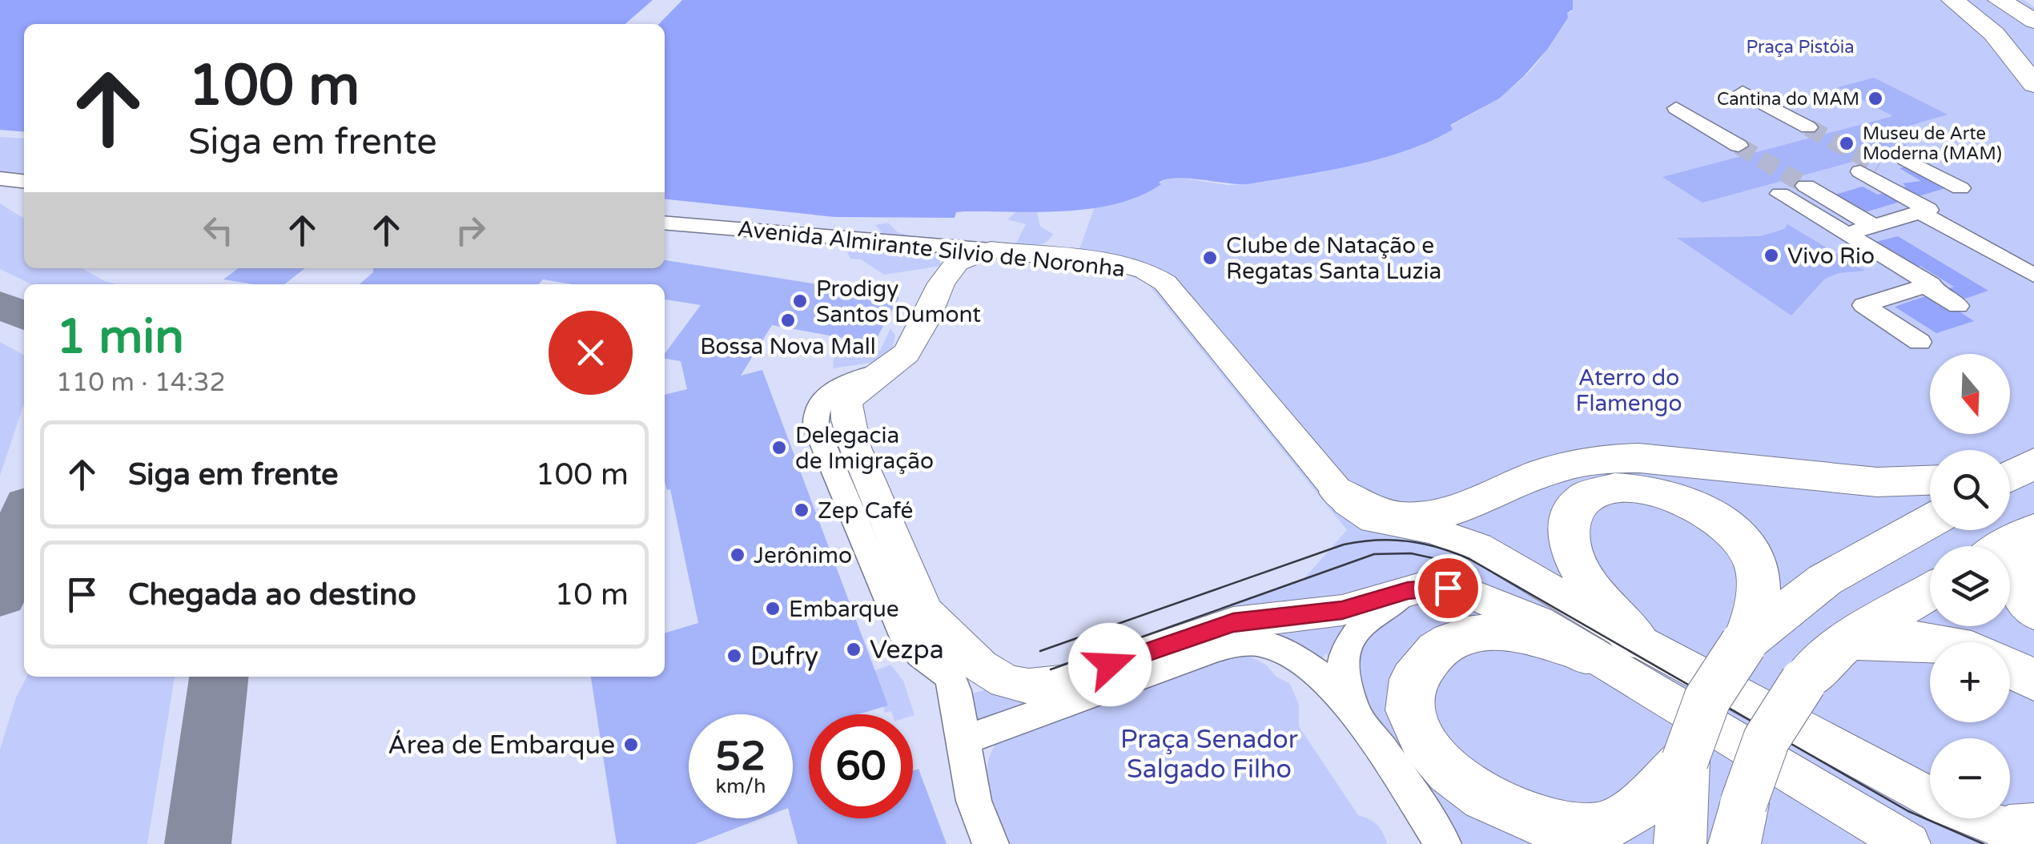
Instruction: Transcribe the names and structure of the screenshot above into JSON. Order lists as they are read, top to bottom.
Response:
{
  "streets": {
    "main road": ["Avenida Almirante Silvio de Noronha"]
  },
  "parks": ["Praça Pistóia", "Aterro do Flamengo", "Praça Senador Salgado Filho"],
  "places": [
    "Cantina do MAM",
    "Museu de Arte Moderna (MAM)",
    "Vivo Rio",
    "Clube de Natação e Regatas Santa Luzia",
    "Prodigy Santos Dumont",
    "Bossa Nova Mall",
    "Delegacia de Imigração",
    "Zep Café",
    "Jerônimo",
    "Embarque",
    "Vezpa",
    "Dufry",
    "Área de Embarque"
  ],
  "north": "bottom",
  "page": {
    "turn": ["100 m", "Siga em frente"],
    "heading": ["1 min", "110 m · 14:32"],
    "map_buttons": ["+", "−"],
    "list": [
      {
        "name": "Siga em frente",
        "value": "100 m"
      },
      {
        "name": "Chegada ao destino",
        "value": "10 m"
      }
    ],
    "speed": "52 km/h",
    "limit": "60"
  }
}
